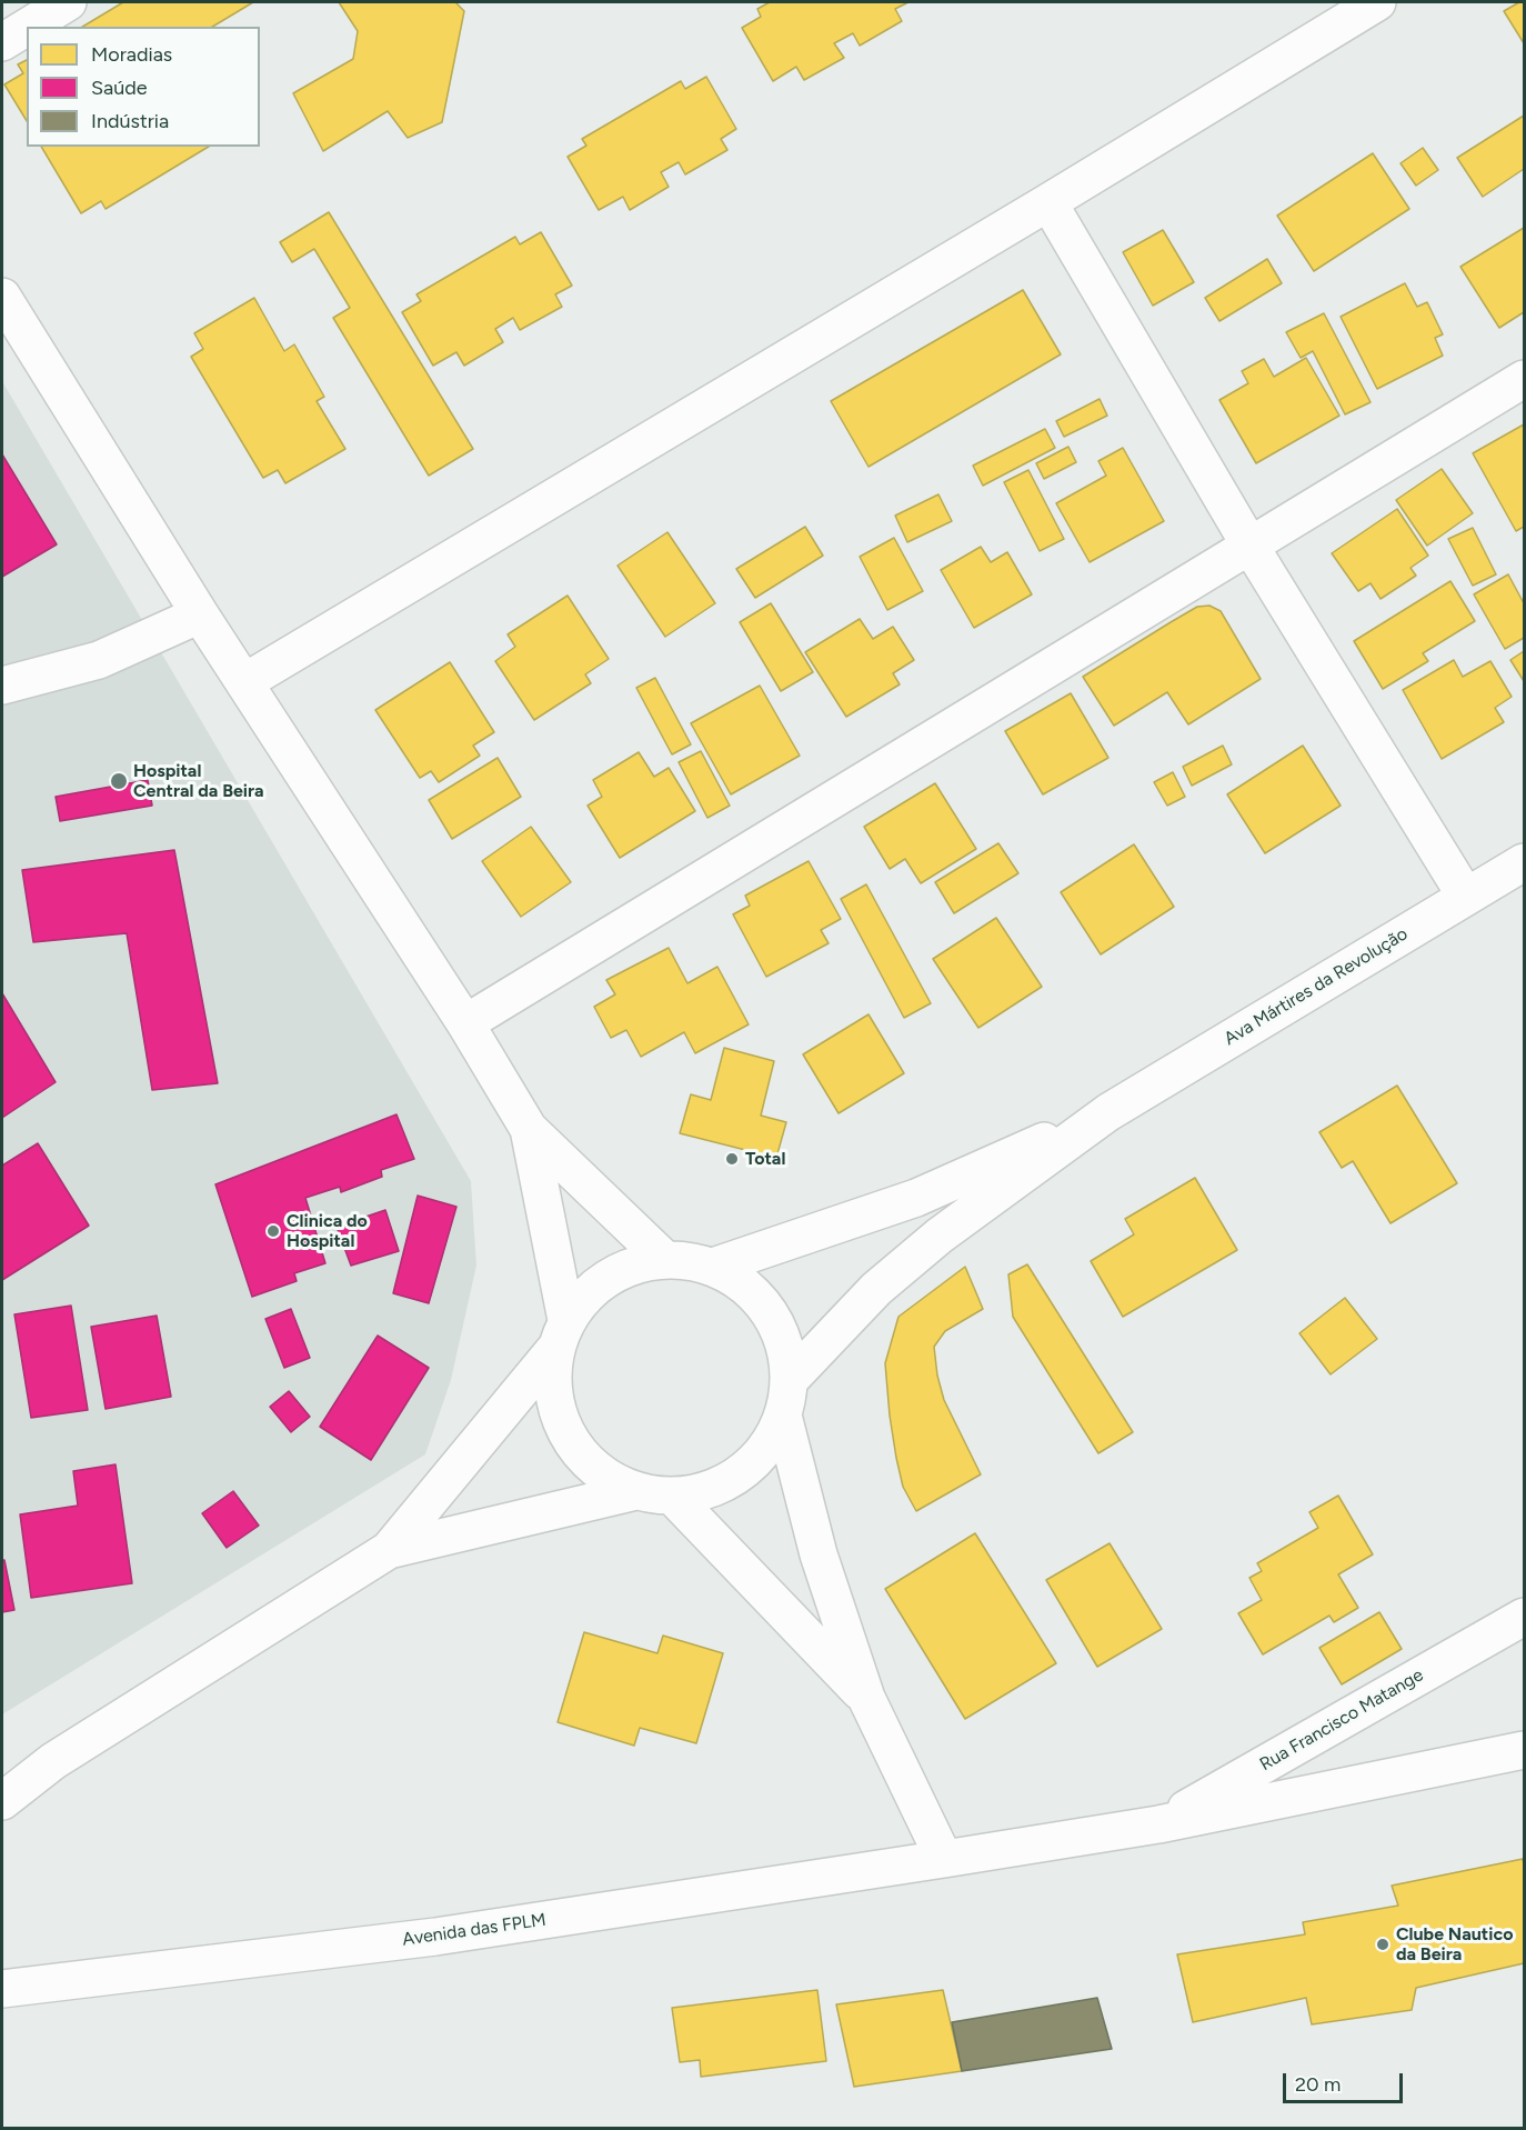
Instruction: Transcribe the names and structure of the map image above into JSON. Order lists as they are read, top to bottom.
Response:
{
  "streets": {
    "street": ["Ava Mártires da Revolução", "Rua Francisco Matange", "Avenida das FPLM"]
  },
  "crossings": [
    ["Rua Francisco Matange", "Avenida das FPLM"]
  ],
  "places": [
    "Hospital Central da Beira",
    "Total",
    "Clinica do Hospital",
    "Clube Nautico da Beira"
  ],
  "legend": ["Moradias", "Saúde", "Indústria"],
  "scale_bar": "20 m"
}
